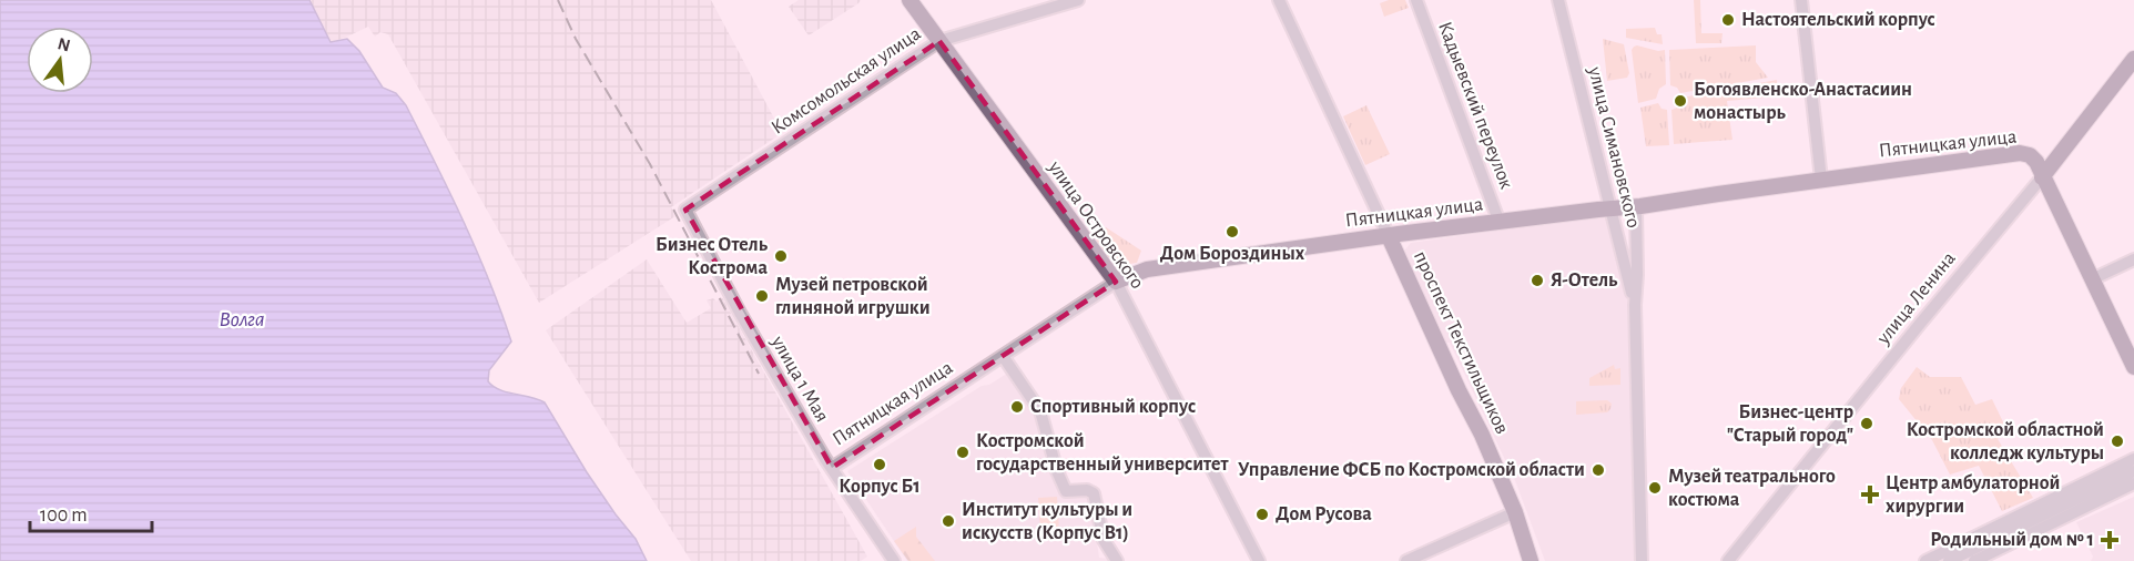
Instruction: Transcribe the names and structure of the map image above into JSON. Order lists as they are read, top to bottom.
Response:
{
  "streets": {
    "main road": [
      "Пятницкая улица",
      "улица Островского",
      "улица Ленина",
      "проспект Текстильщиков"
    ],
    "street": [
      "Комсомольская улица",
      "Кадыевский переулок",
      "улица Симановского",
      "улица 1 Мая"
    ]
  },
  "crossings": [
    ["Комсомольская улица", "улица Островского"],
    ["Комсомольская улица", "улица 1 Мая"],
    ["Кадыевский переулок", "Пятницкая улица"],
    ["Пятницкая улица", "улица Симановского"],
    ["Пятницкая улица", "улица Островского"],
    ["Пятницкая улица", "улица Ленина"],
    ["Пятницкая улица", "проспект Текстильщиков"],
    ["Пятницкая улица", "улица 1 Мая"]
  ],
  "water": ["Волга"],
  "places": {
    "other": [
      "Настоятельский корпус",
      "Богоявленско-Анастасиин монастырь",
      "Дом Бороздиных",
      "Бизнес Отель Кострома",
      "Я-Отель",
      "Музей петровской глиняной игрушки",
      "Спортивный корпус",
      "Бизнес-центр \"Старый город\"",
      "Костромской областной колледж культуры",
      "Костромской государственный университет",
      "Корпус Б1",
      "Управление ФСБ по Костромской области",
      "Музей театрального костюма",
      "Дом Русова",
      "Институт культуры и искусств (Корпус В1)"
    ],
    "health": ["Центр амбулаторной хирургии", "Родильный дом № 1"]
  },
  "scale_bar": "100 m",
  "north": "top"
}
